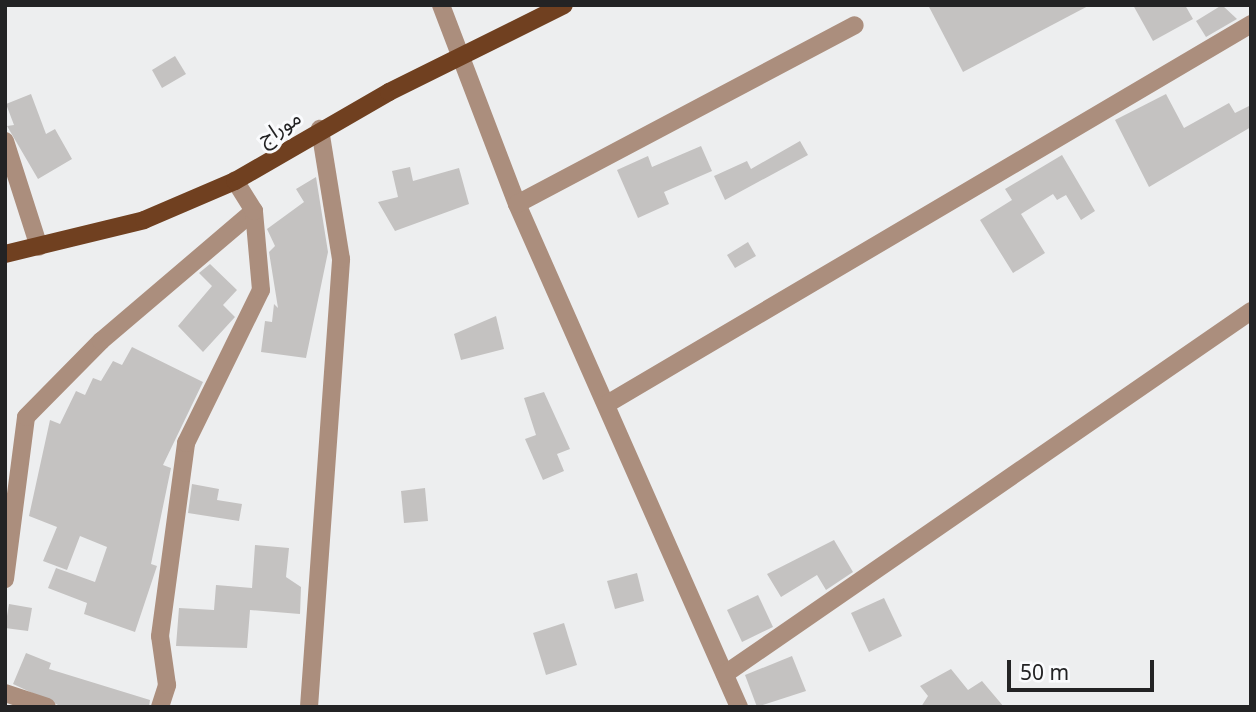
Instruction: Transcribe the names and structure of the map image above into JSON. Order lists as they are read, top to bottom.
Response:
{
  "streets": {
    "main road": ["موراج"]
  },
  "scale_bar": "50 m"
}
